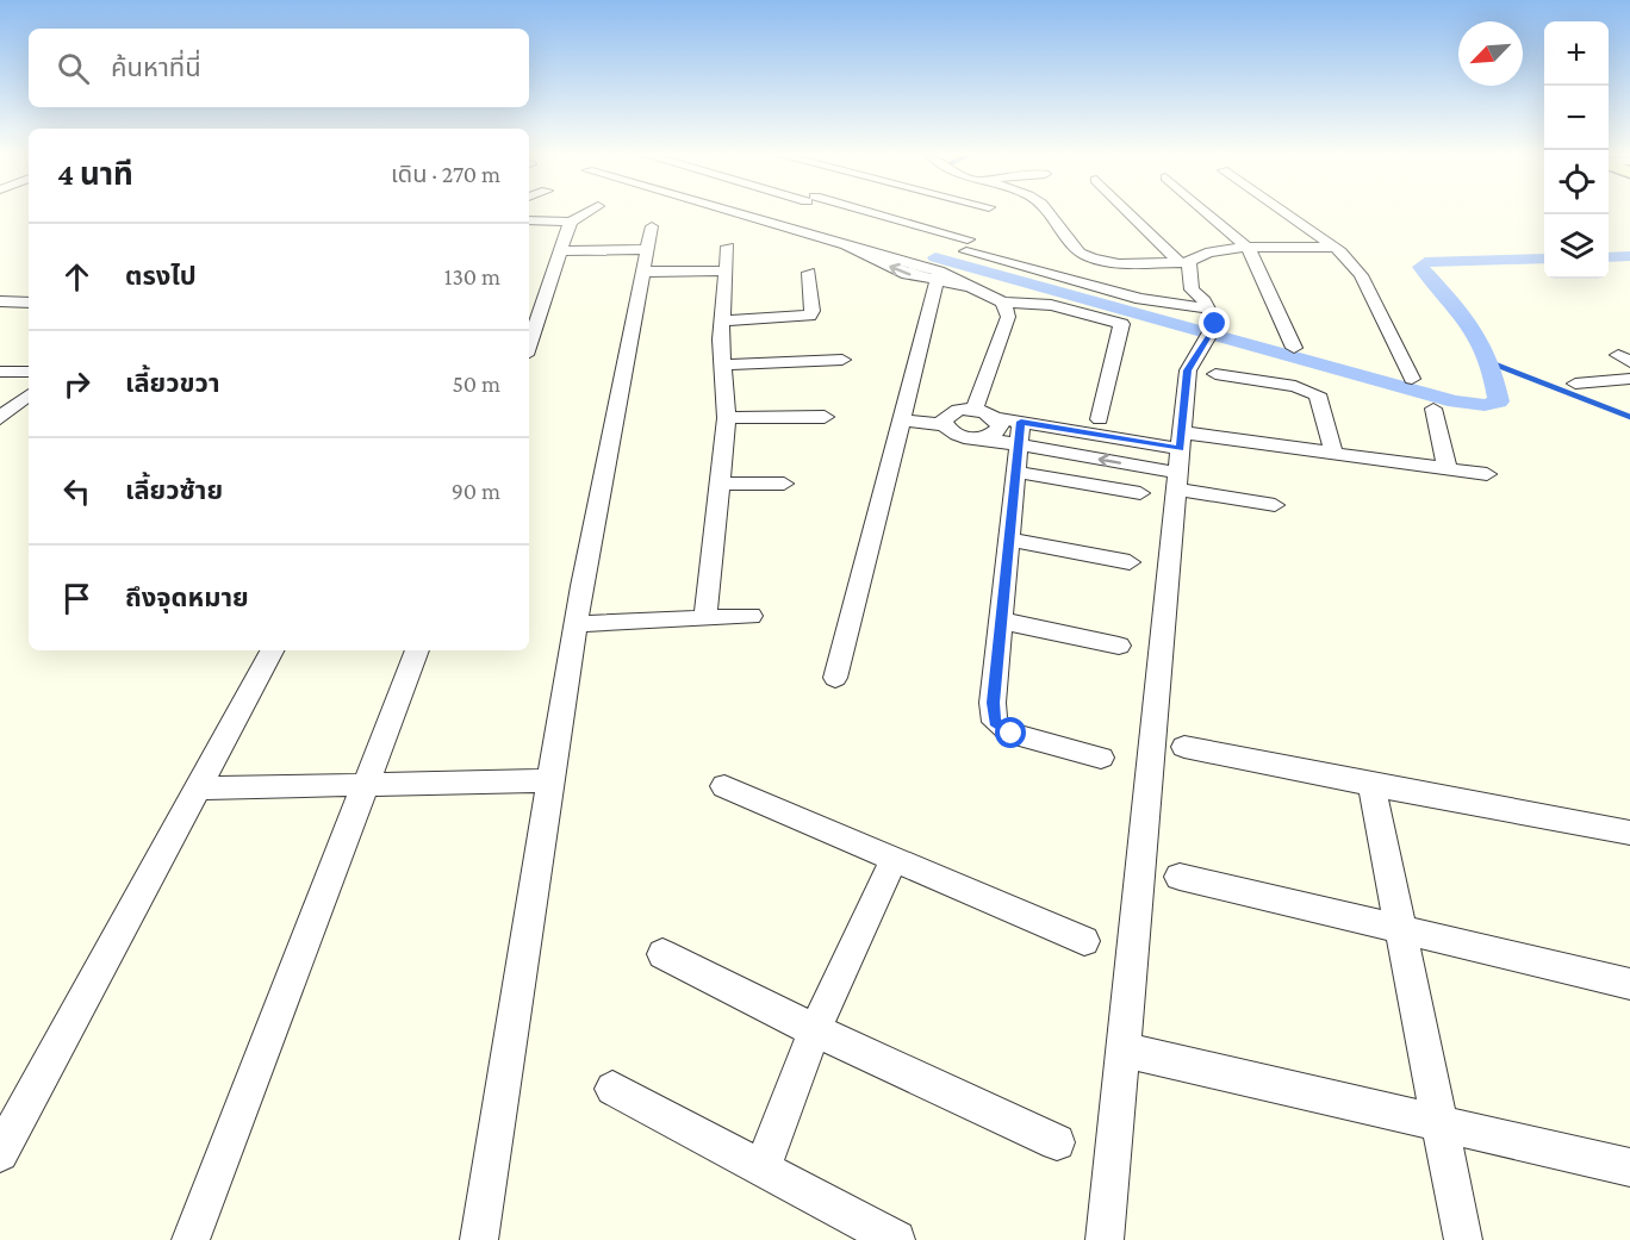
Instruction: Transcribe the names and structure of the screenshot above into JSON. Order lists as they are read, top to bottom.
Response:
{
  "north": "bottom left",
  "page": {
    "map_buttons": ["+", "−"],
    "search": "ค้นหาที่นี่",
    "heading": ["4 นาที", "เดิน · 270 m"],
    "list": [
      ["ตรงไป", "130 m"],
      ["เลี้ยวขวา", "50 m"],
      ["เลี้ยวซ้าย", "90 m"],
      "ถึงจุดหมาย"
    ]
  }
}
